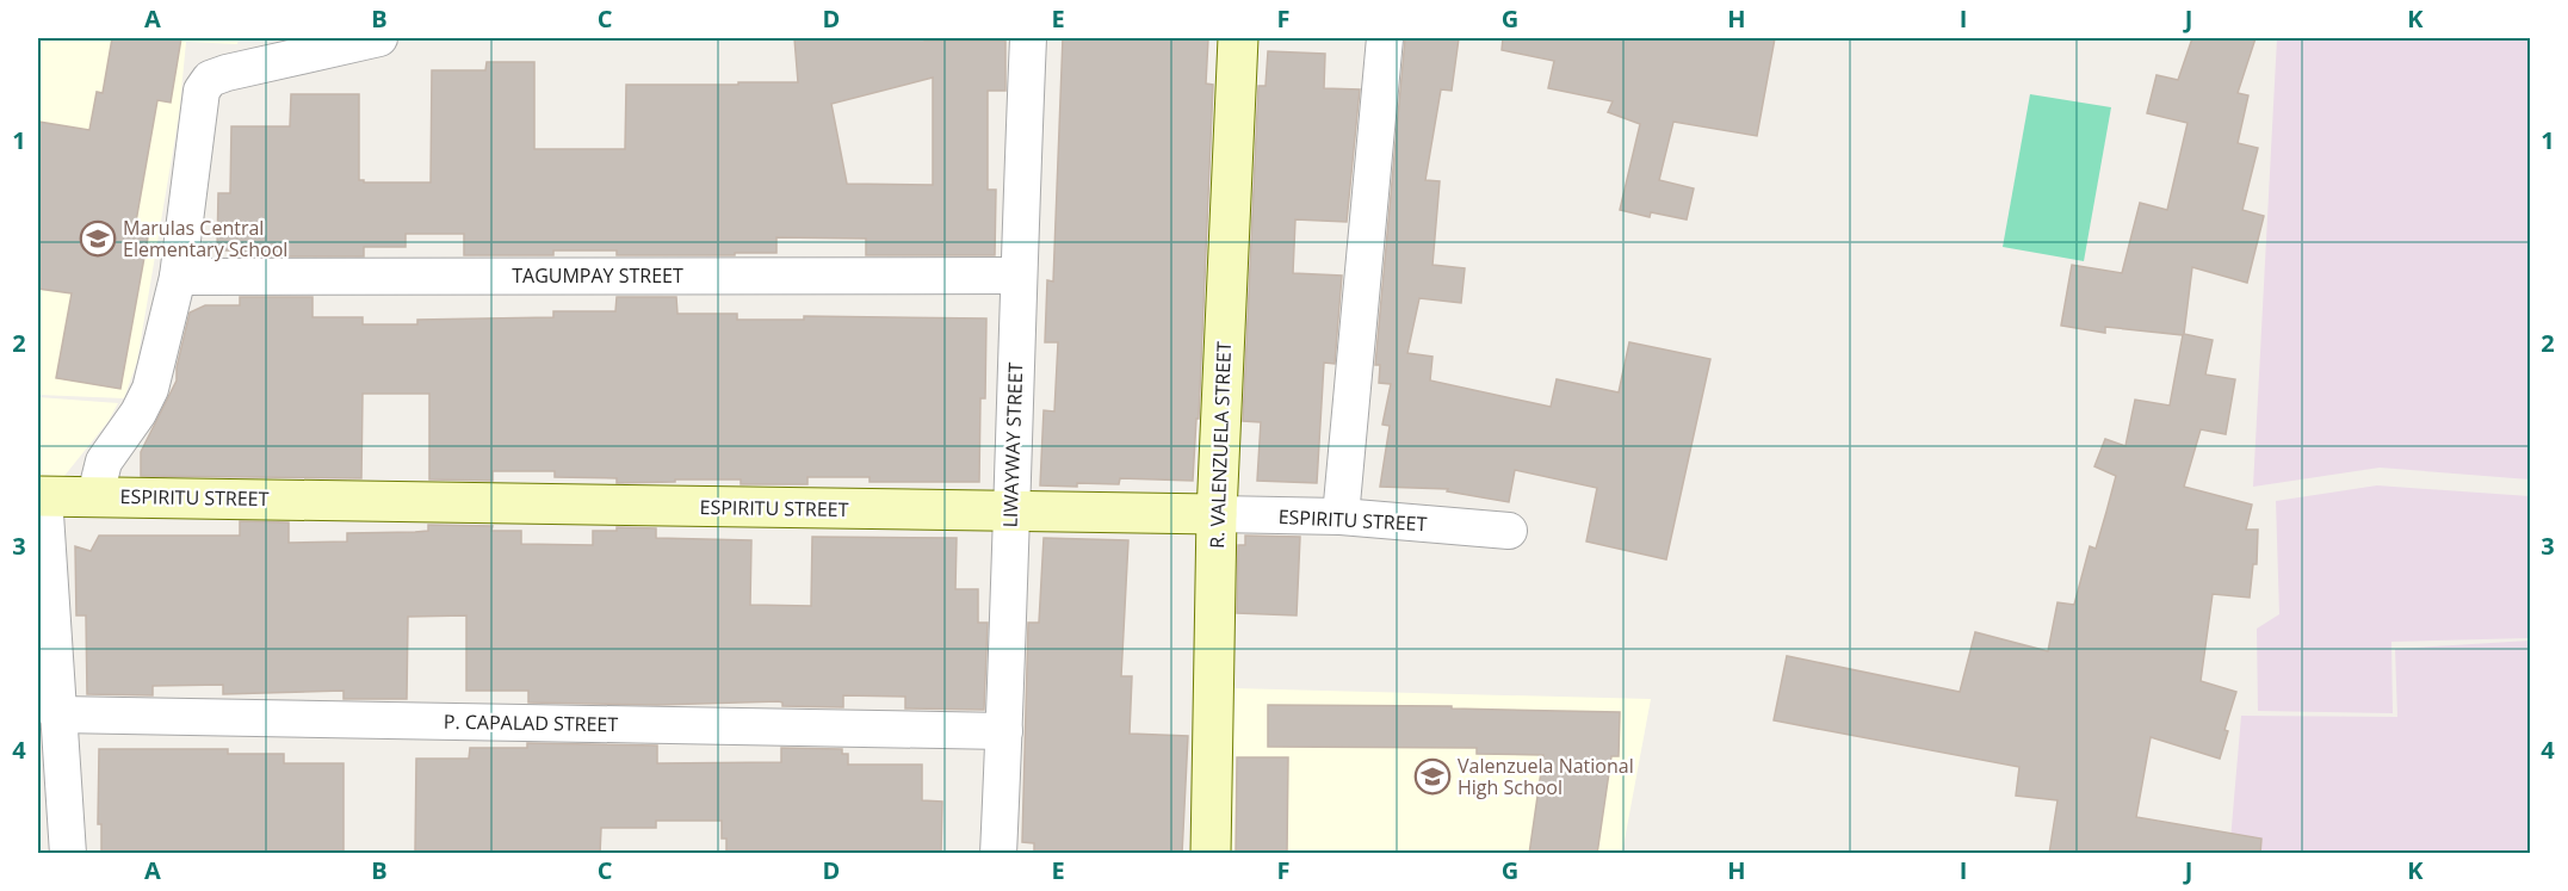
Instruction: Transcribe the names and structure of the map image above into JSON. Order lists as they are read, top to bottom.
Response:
{
  "streets": {
    "street": [
      "TAGUMPAY STREET",
      "LIWAYWAY STREET",
      "R. VALENZUELA STREET",
      "ESPIRITU STREET",
      "P. CAPALAD STREET"
    ]
  },
  "crossings": [
    ["TAGUMPAY STREET", "LIWAYWAY STREET"],
    ["LIWAYWAY STREET", "ESPIRITU STREET"],
    ["LIWAYWAY STREET", "P. CAPALAD STREET"],
    ["R. VALENZUELA STREET", "ESPIRITU STREET"]
  ],
  "places": {
    "school or university": ["Marulas Central Elementary School", "Valenzuela National High School"]
  },
  "grid": {
    "columns": [
      "A",
      "B",
      "C",
      "D",
      "E",
      "F",
      "G",
      "H",
      "I",
      "J",
      "K"
    ],
    "rows": [
      "1",
      "2",
      "3",
      "4"
    ]
  }
}
